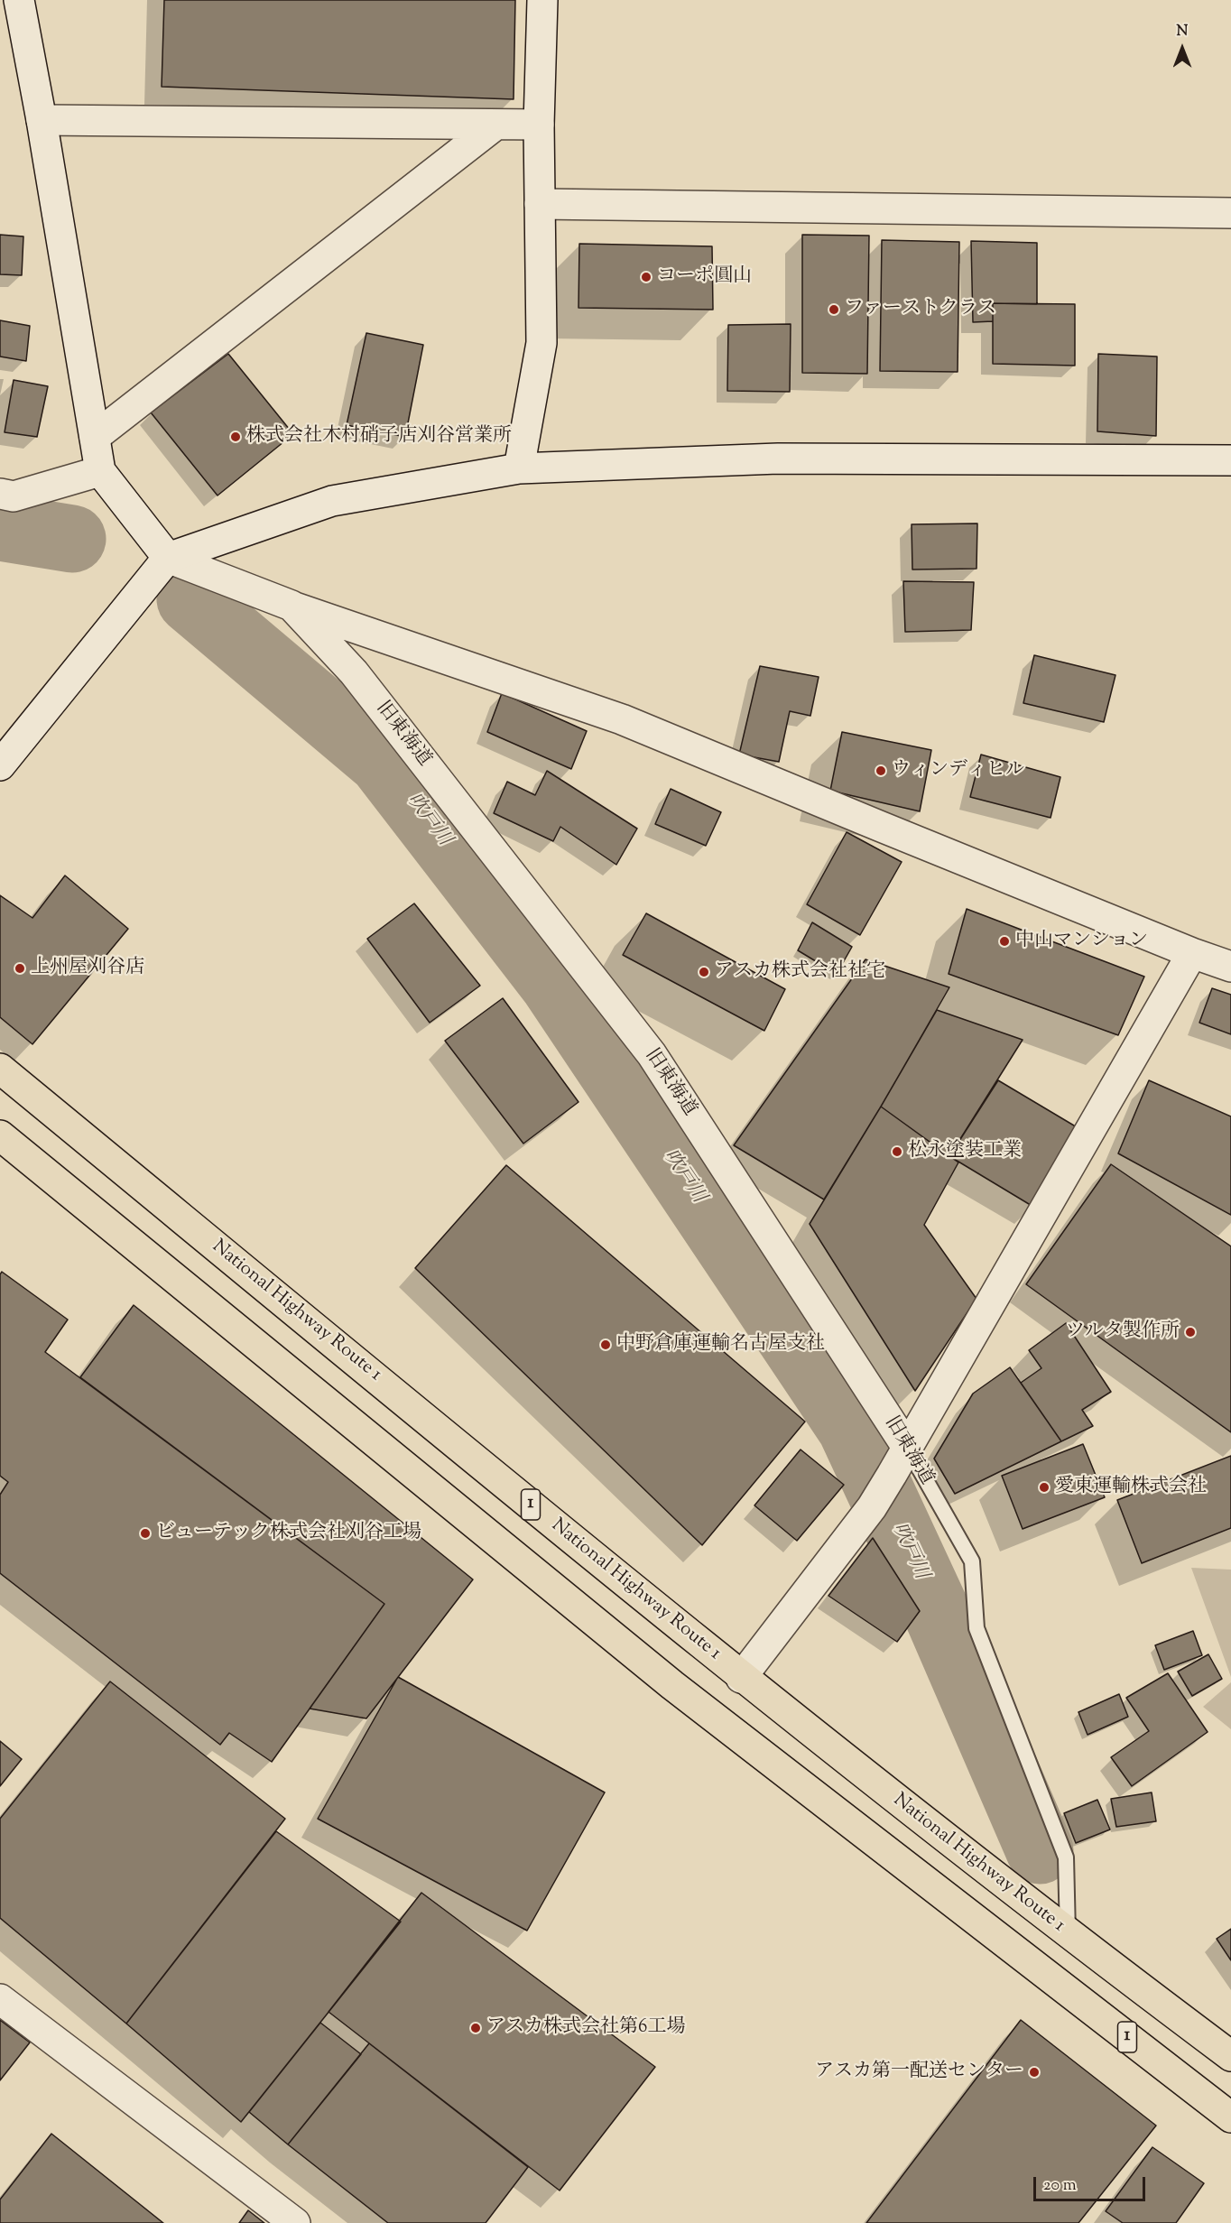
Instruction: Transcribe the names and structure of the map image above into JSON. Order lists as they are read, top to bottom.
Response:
{
  "streets": {
    "highway": ["National Highway Route 1", "1"],
    "street": ["旧東海道"]
  },
  "crossings": [
    ["旧東海道", "National Highway Route 1"]
  ],
  "water": ["吹戸川"],
  "places": [
    "コーポ圓山",
    "ファーストクラス",
    "株式会社木村硝子店刈谷営業所",
    "ウィンディヒル",
    "中山マンション",
    "上州屋刈谷店",
    "アスカ株式会社社宅",
    "松永塗装工業",
    "ツルタ製作所",
    "中野倉庫運輸名古屋支社",
    "愛東運輸株式会社",
    "ビューテック株式会社刈谷工場",
    "アスカ株式会社第6工場",
    "アスカ第一配送センター"
  ],
  "scale_bar": "20 m",
  "north": "top"
}
